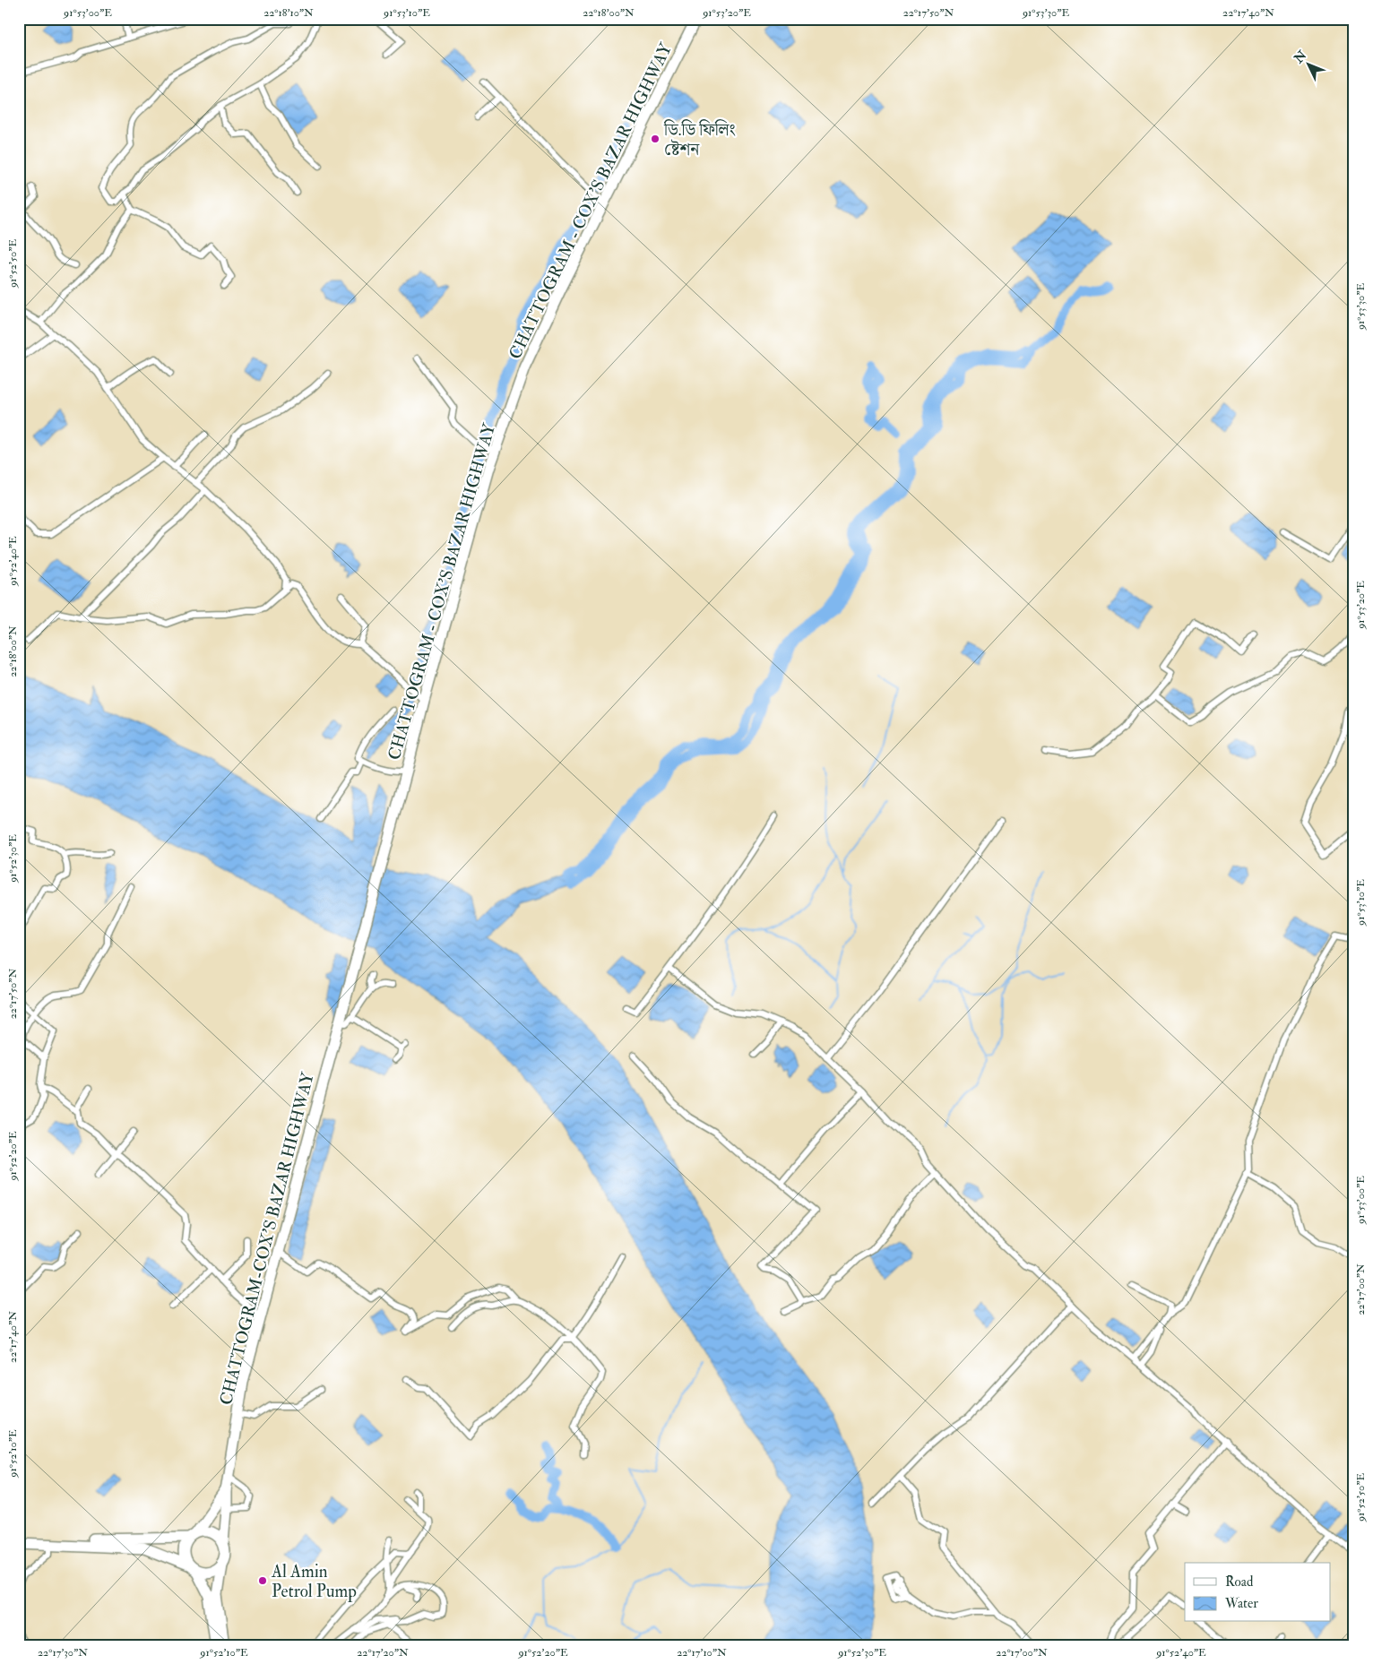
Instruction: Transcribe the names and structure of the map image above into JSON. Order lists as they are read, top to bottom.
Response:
{
  "streets": {
    "highway": ["CHATTOGRAM - COX'S BAZAR HIGHWAY", "CHATTOGRAM-COX'S BAZAR HIGHWAY"]
  },
  "crossings": [
    ["CHATTOGRAM - COX'S BAZAR HIGHWAY", "CHATTOGRAM-COX'S BAZAR HIGHWAY"]
  ],
  "places": ["ডি.ডি ফিলিং ষ্টেশন", "Al Amin Petrol Pump"],
  "legend": ["Road", "Water"],
  "north": "top left",
  "coordinates": [
    "91°53'00\"E",
    "22°18'10\"N",
    "91°53'10\"E",
    "22°18'00\"N",
    "91°53'20\"E",
    "22°17'50\"N",
    "91°53'30\"E",
    "22°17'40\"N",
    "91°52'50\"E",
    "91°52'40\"E",
    "91°52'30\"E",
    "91°52'20\"E",
    "22°17'00\"N",
    "91°52'10\"E",
    "22°17'30\"N",
    "22°17'20\"N",
    "22°17'10\"N"
  ]
}
